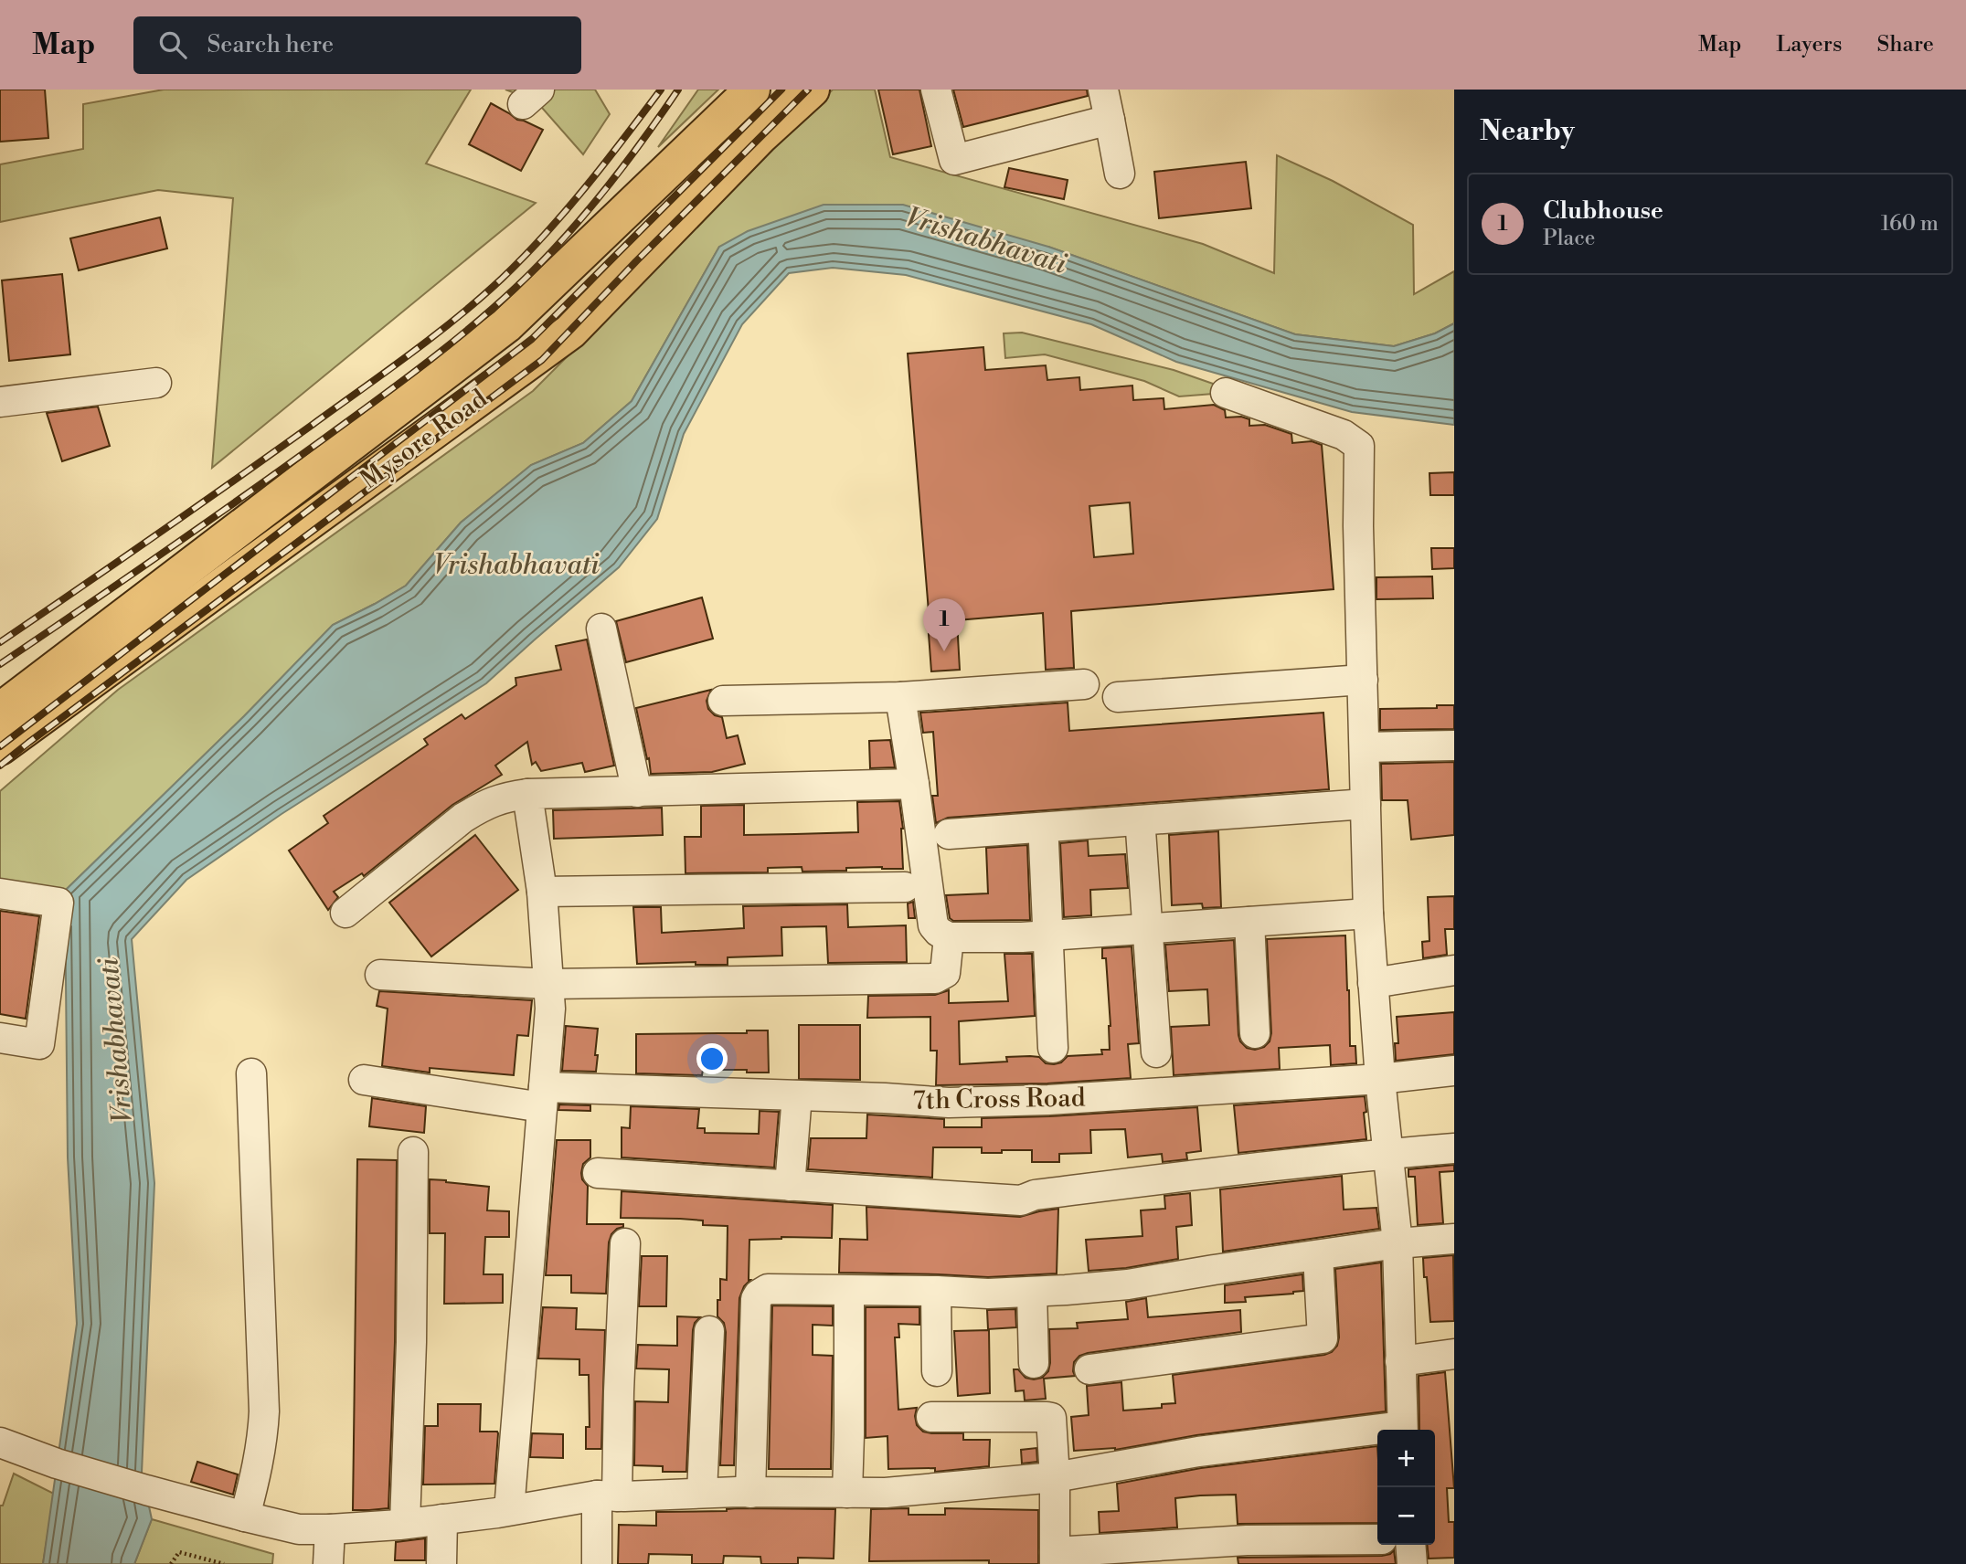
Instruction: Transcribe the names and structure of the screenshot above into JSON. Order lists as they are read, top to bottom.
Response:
{
  "streets": {
    "highway": ["Mysore Road"],
    "street": ["7th Cross Road"]
  },
  "water": ["Vrishabhavati"],
  "page": {
    "header": "Map",
    "search": "Search here",
    "nav": ["Map", "Layers", "Share"],
    "heading": "Nearby",
    "list": [
      {
        "mark": "1",
        "name": "Clubhouse",
        "note": "Place",
        "value": "160 m"
      }
    ],
    "pins": "1",
    "map_buttons": ["+", "−"]
  }
}
